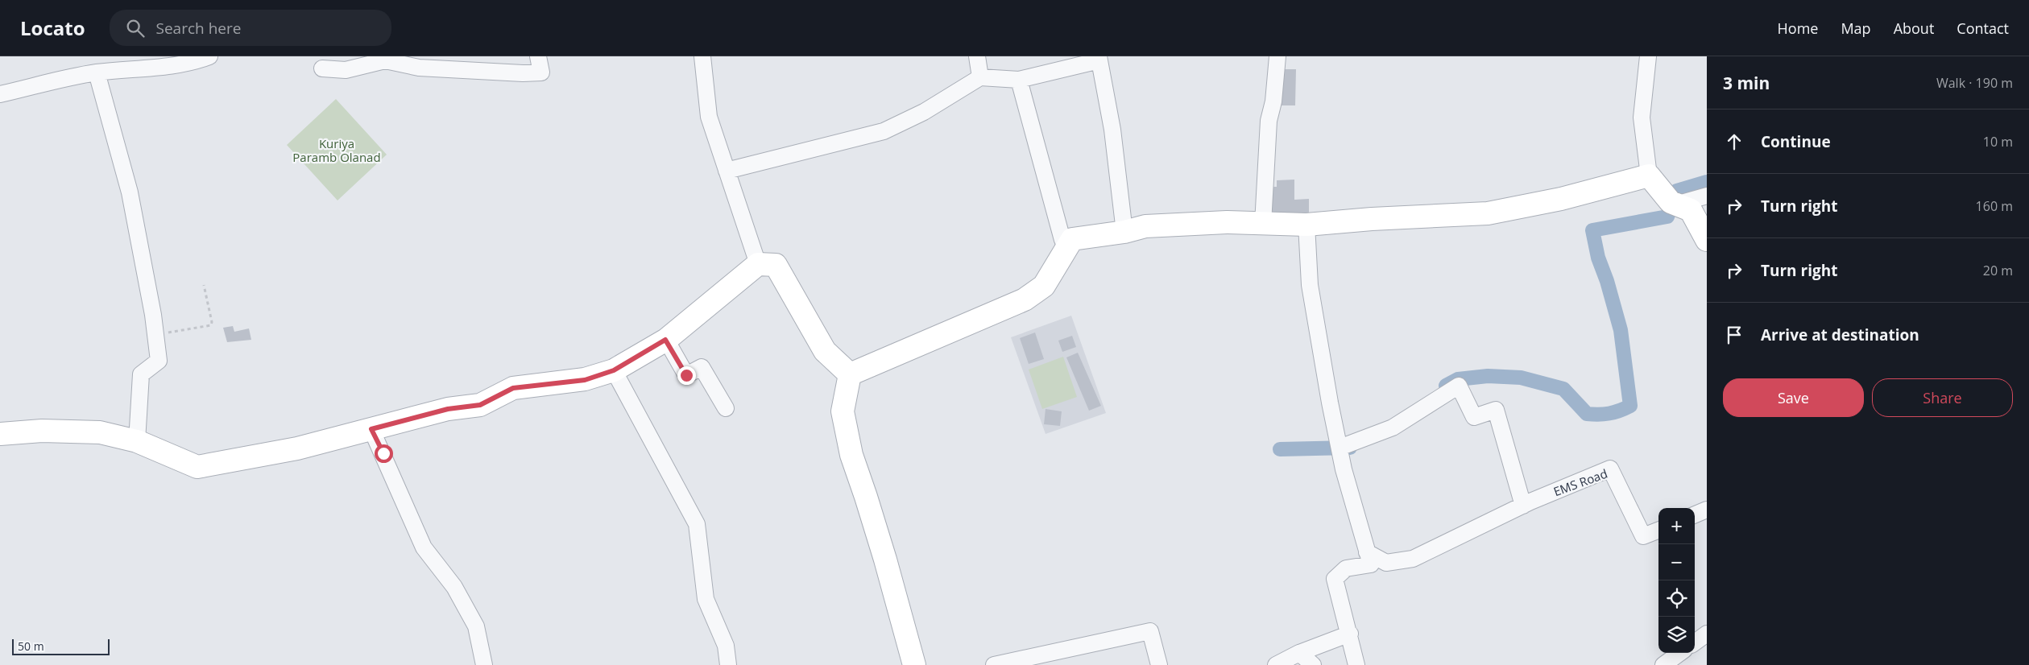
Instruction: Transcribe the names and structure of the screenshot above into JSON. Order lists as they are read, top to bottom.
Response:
{
  "streets": {
    "street": ["EMS Road"]
  },
  "parks": ["Kuriya Paramb Olanad"],
  "scale_bar": "50 m",
  "page": {
    "header": "Locato",
    "search": "Search here",
    "nav": [
      "Home",
      "Map",
      "About",
      "Contact"
    ],
    "heading": ["3 min", "Walk · 190 m"],
    "list": [
      ["Continue", "10 m"],
      ["Turn right", "160 m"],
      ["Turn right", "20 m"],
      "Arrive at destination"
    ],
    "buttons": ["Save", "Share"],
    "map_buttons": ["+", "−"],
    "scale": "50 m"
  }
}
